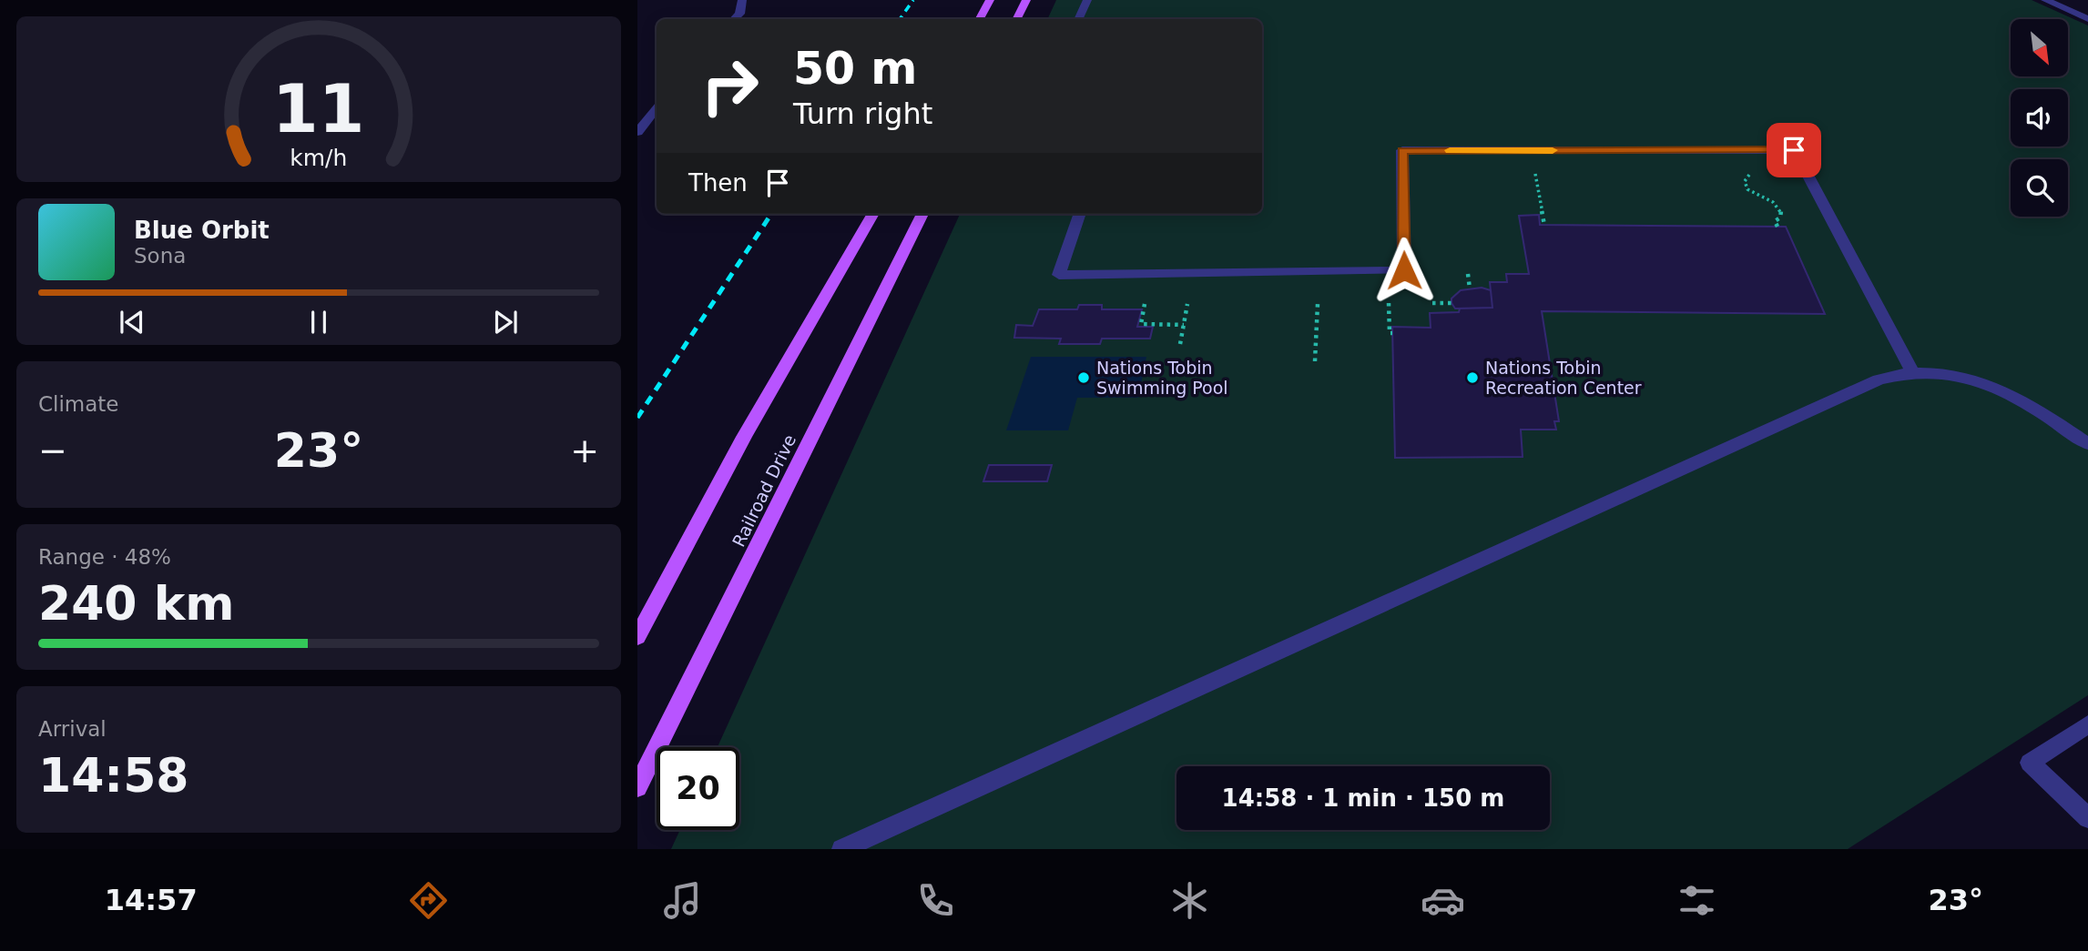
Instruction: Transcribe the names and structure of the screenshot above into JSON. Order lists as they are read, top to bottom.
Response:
{
  "streets": {
    "main road": ["Railroad Drive"]
  },
  "places": ["Nations Tobin Swimming Pool", "Nations Tobin Recreation Center"],
  "north": "bottom right",
  "page": {
    "turn": ["50 m", "Turn right"],
    "then": "Then",
    "song": ["Blue Orbit", "Sona"],
    "tile": [
      "Climate",
      ["Range · 48%", "240 km"],
      ["Arrival", "14:58"]
    ],
    "heat": ["−", "23°", "+"],
    "limit": "20",
    "trip": "14:58 · 1 min · 150 m",
    "tabs": ["14:57", "23°"],
    "gauge": ["11", "km/h"]
  }
}
